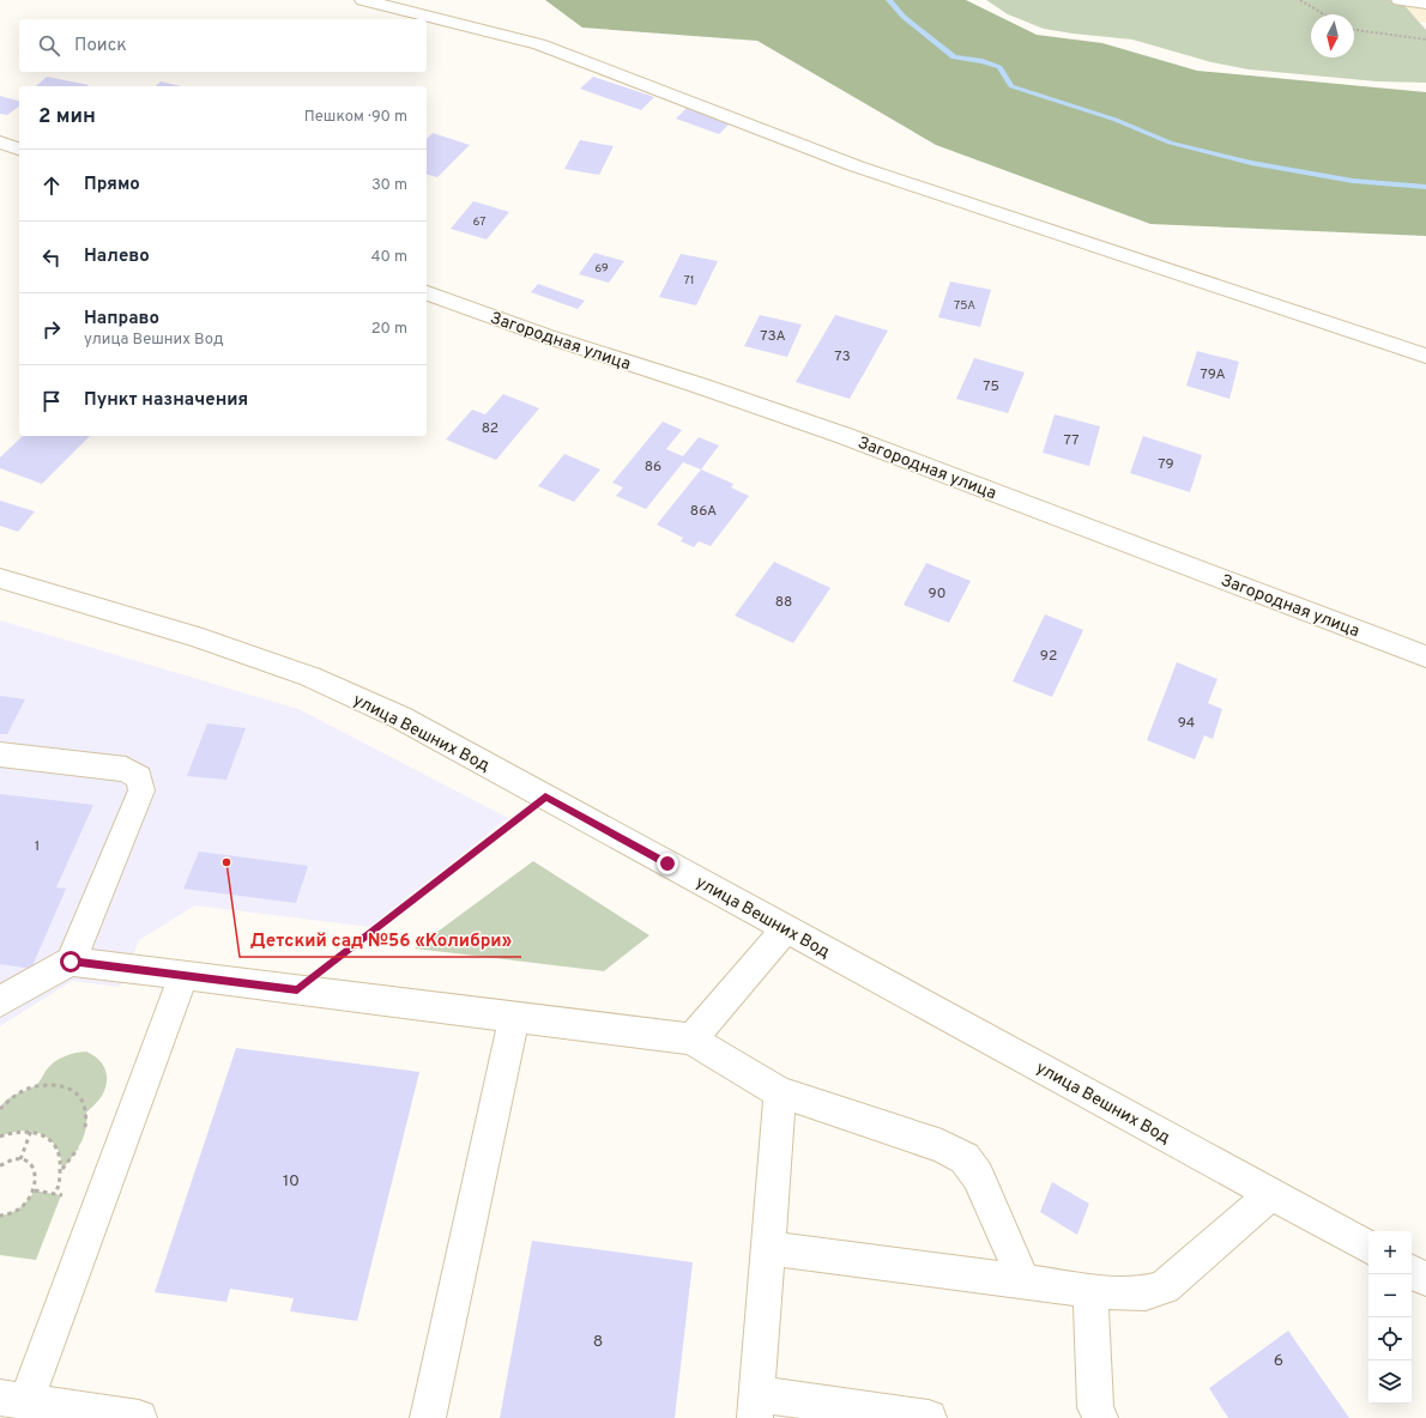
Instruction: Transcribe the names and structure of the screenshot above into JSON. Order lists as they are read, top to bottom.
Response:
{
  "streets": {
    "street": ["Загородная улица", "улица Вешних Вод"]
  },
  "places": ["Детский сад №56 «Колибри»"],
  "house_numbers": [
    "67",
    "69",
    "71",
    "75А",
    "73А",
    "73",
    "79А",
    "75",
    "82",
    "77",
    "79",
    "86",
    "86А",
    "90",
    "88",
    "92",
    "94",
    "1",
    "10",
    "8",
    "6"
  ],
  "north": "bottom",
  "page": {
    "search": "Поиск",
    "heading": ["2 мин", "Пешком · 90 m"],
    "list": [
      ["Прямо", "30 m"],
      ["Налево", "40 m"],
      ["Направо", "улица Вешних Вод", "20 m"],
      "Пункт назначения"
    ],
    "map_buttons": ["+", "−"]
  }
}
